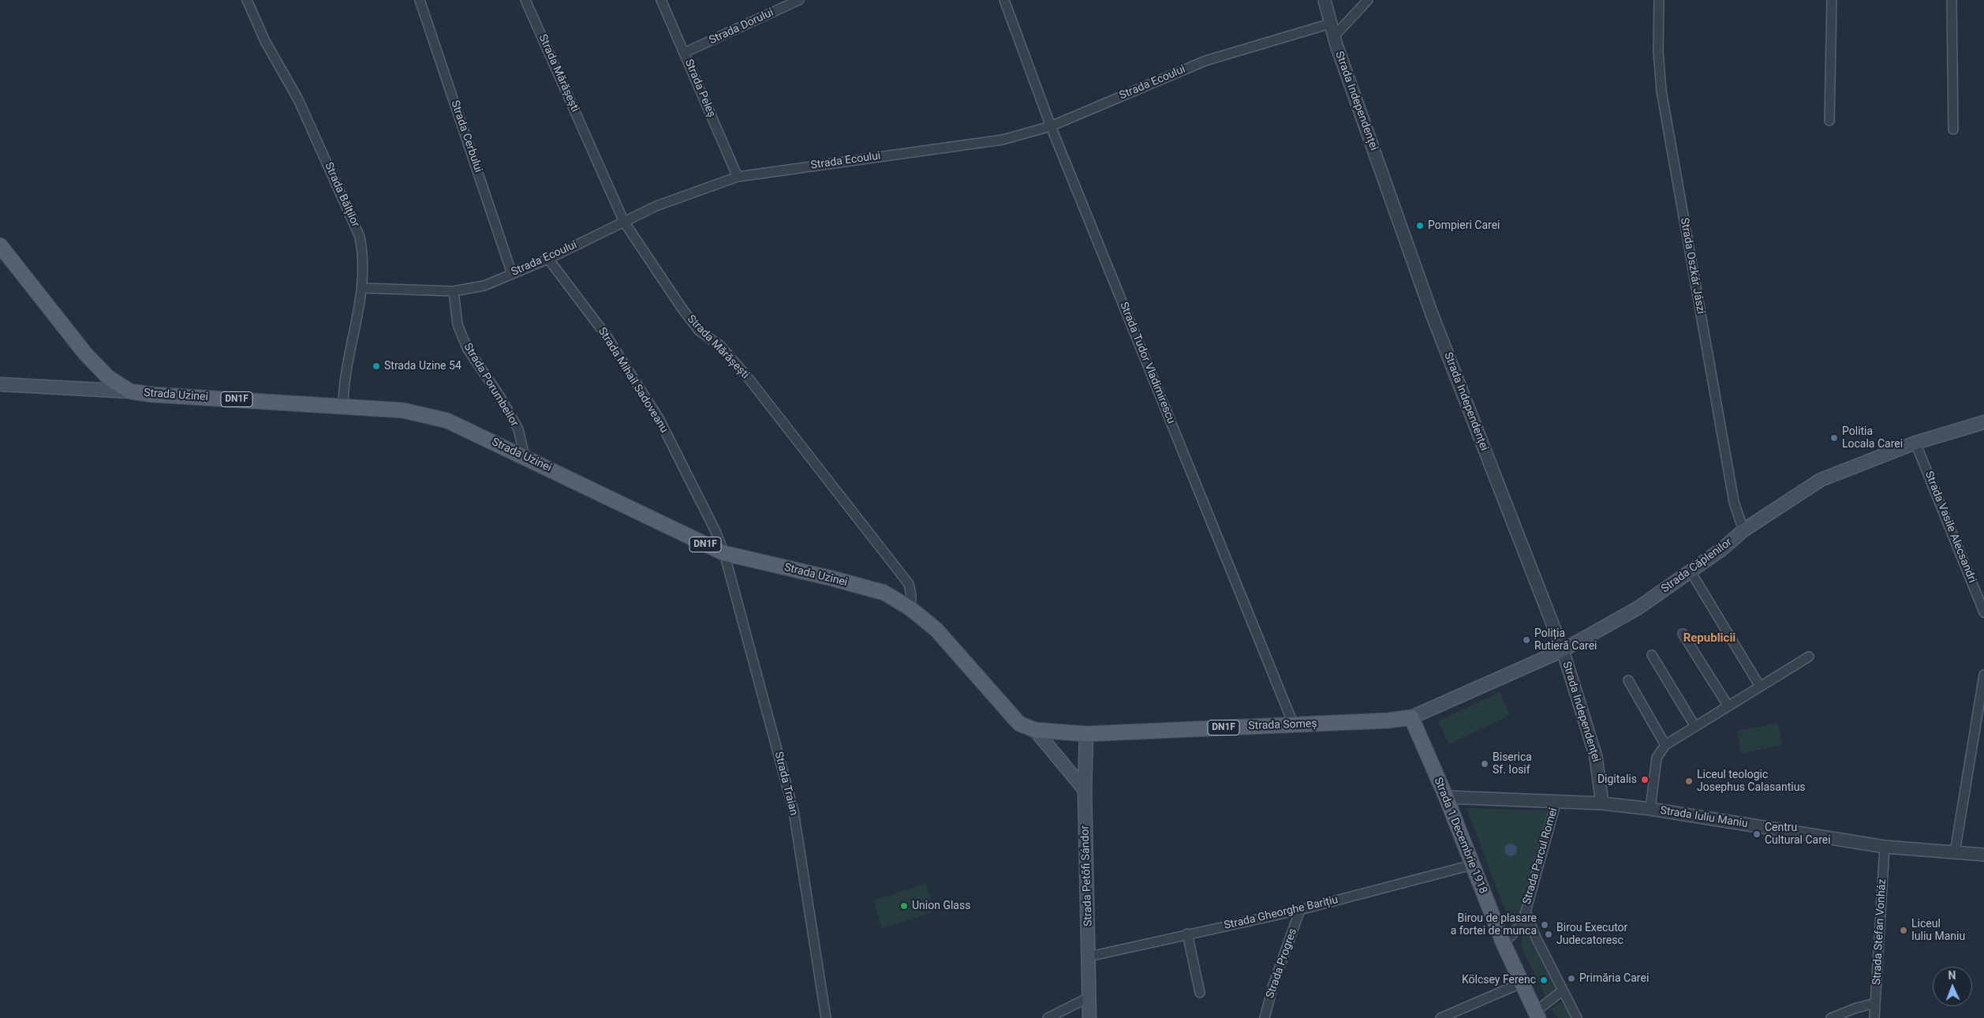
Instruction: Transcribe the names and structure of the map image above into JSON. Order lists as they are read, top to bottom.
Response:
{
  "streets": {
    "main road": [
      "Strada Uzinei",
      "DN1F",
      "Strada Căplenilor",
      "Strada Someș",
      "Strada 1 Decembrie 1918",
      "Strada Petőfi Sándor"
    ],
    "street": [
      "Strada Dorului",
      "Strada Mărășești",
      "Strada Ecoului",
      "Strada Peleș",
      "Strada Independenței",
      "Strada Cerbului",
      "Strada Bălților",
      "Strada Oszkár Jászi",
      "Strada Tudor Vladimirescu",
      "Strada Mihail Sadoveanu",
      "Strada Porumbeilor",
      "Strada Vasile Alecsandri",
      "Strada Traian",
      "Strada Iuliu Maniu",
      "Strada Parcul Romei",
      "Strada Gheorghe Barițiu",
      "Strada Stefan Vonház",
      "Strada Progres"
    ]
  },
  "crossings": [
    ["Strada Dorului", "Strada Peleș"],
    ["Strada Mărășești", "Strada Ecoului"],
    ["Strada Mărășești", "Strada Uzinei"],
    ["Strada Ecoului", "Strada Peleș"],
    ["Strada Ecoului", "Strada Independenței"],
    ["Strada Ecoului", "Strada Cerbului"],
    ["Strada Ecoului", "Strada Bălților"],
    ["Strada Ecoului", "Strada Tudor Vladimirescu"],
    ["Strada Ecoului", "Strada Mihail Sadoveanu"],
    ["Strada Ecoului", "Strada Porumbeilor"],
    ["Strada Independenței", "Strada Căplenilor"],
    ["Strada Independenței", "Strada Iuliu Maniu"],
    ["Strada Bălților", "Strada Uzinei"],
    ["Strada Oszkár Jászi", "Strada Căplenilor"],
    ["Strada Tudor Vladimirescu", "Strada Someș"],
    ["Strada Mihail Sadoveanu", "Strada Uzinei"],
    ["Strada Mihail Sadoveanu", "Strada Traian"],
    ["Strada Porumbeilor", "Strada Uzinei"],
    ["Strada Uzinei", "Strada Someș"],
    ["Strada Uzinei", "Strada Traian"],
    ["Strada Vasile Alecsandri", "Strada Căplenilor"],
    ["Strada Căplenilor", "Strada Someș"],
    ["Strada Căplenilor", "Strada 1 Decembrie 1918"],
    ["Strada Someș", "Strada 1 Decembrie 1918"],
    ["Strada Someș", "Strada Petőfi Sándor"],
    ["Strada Iuliu Maniu", "Strada 1 Decembrie 1918"],
    ["Strada Iuliu Maniu", "Strada Parcul Romei"],
    ["Strada Iuliu Maniu", "Strada Stefan Vonház"],
    ["Strada 1 Decembrie 1918", "Strada Parcul Romei"],
    ["Strada 1 Decembrie 1918", "Strada Gheorghe Barițiu"],
    ["Strada Petőfi Sándor", "Strada Gheorghe Barițiu"],
    ["Strada Gheorghe Barițiu", "Strada Progres"]
  ],
  "districts": ["Republicii"],
  "places": [
    "Pompieri Carei",
    "Strada Uzine 54",
    "Politia Locala Carei",
    "Poliția Rutieră Carei",
    "Biserica Sf. Iosif",
    "Digitalis",
    "Liceul teologic Josephus Calasantius",
    "Centru Cultural Carei",
    "Union Glass",
    "Birou de plasare a fortei de munca",
    "Liceul Iuliu Maniu",
    "Birou Executor Judecatoresc",
    "Primăria Carei",
    "Kölcsey Ferenc"
  ],
  "north": "top"
}
